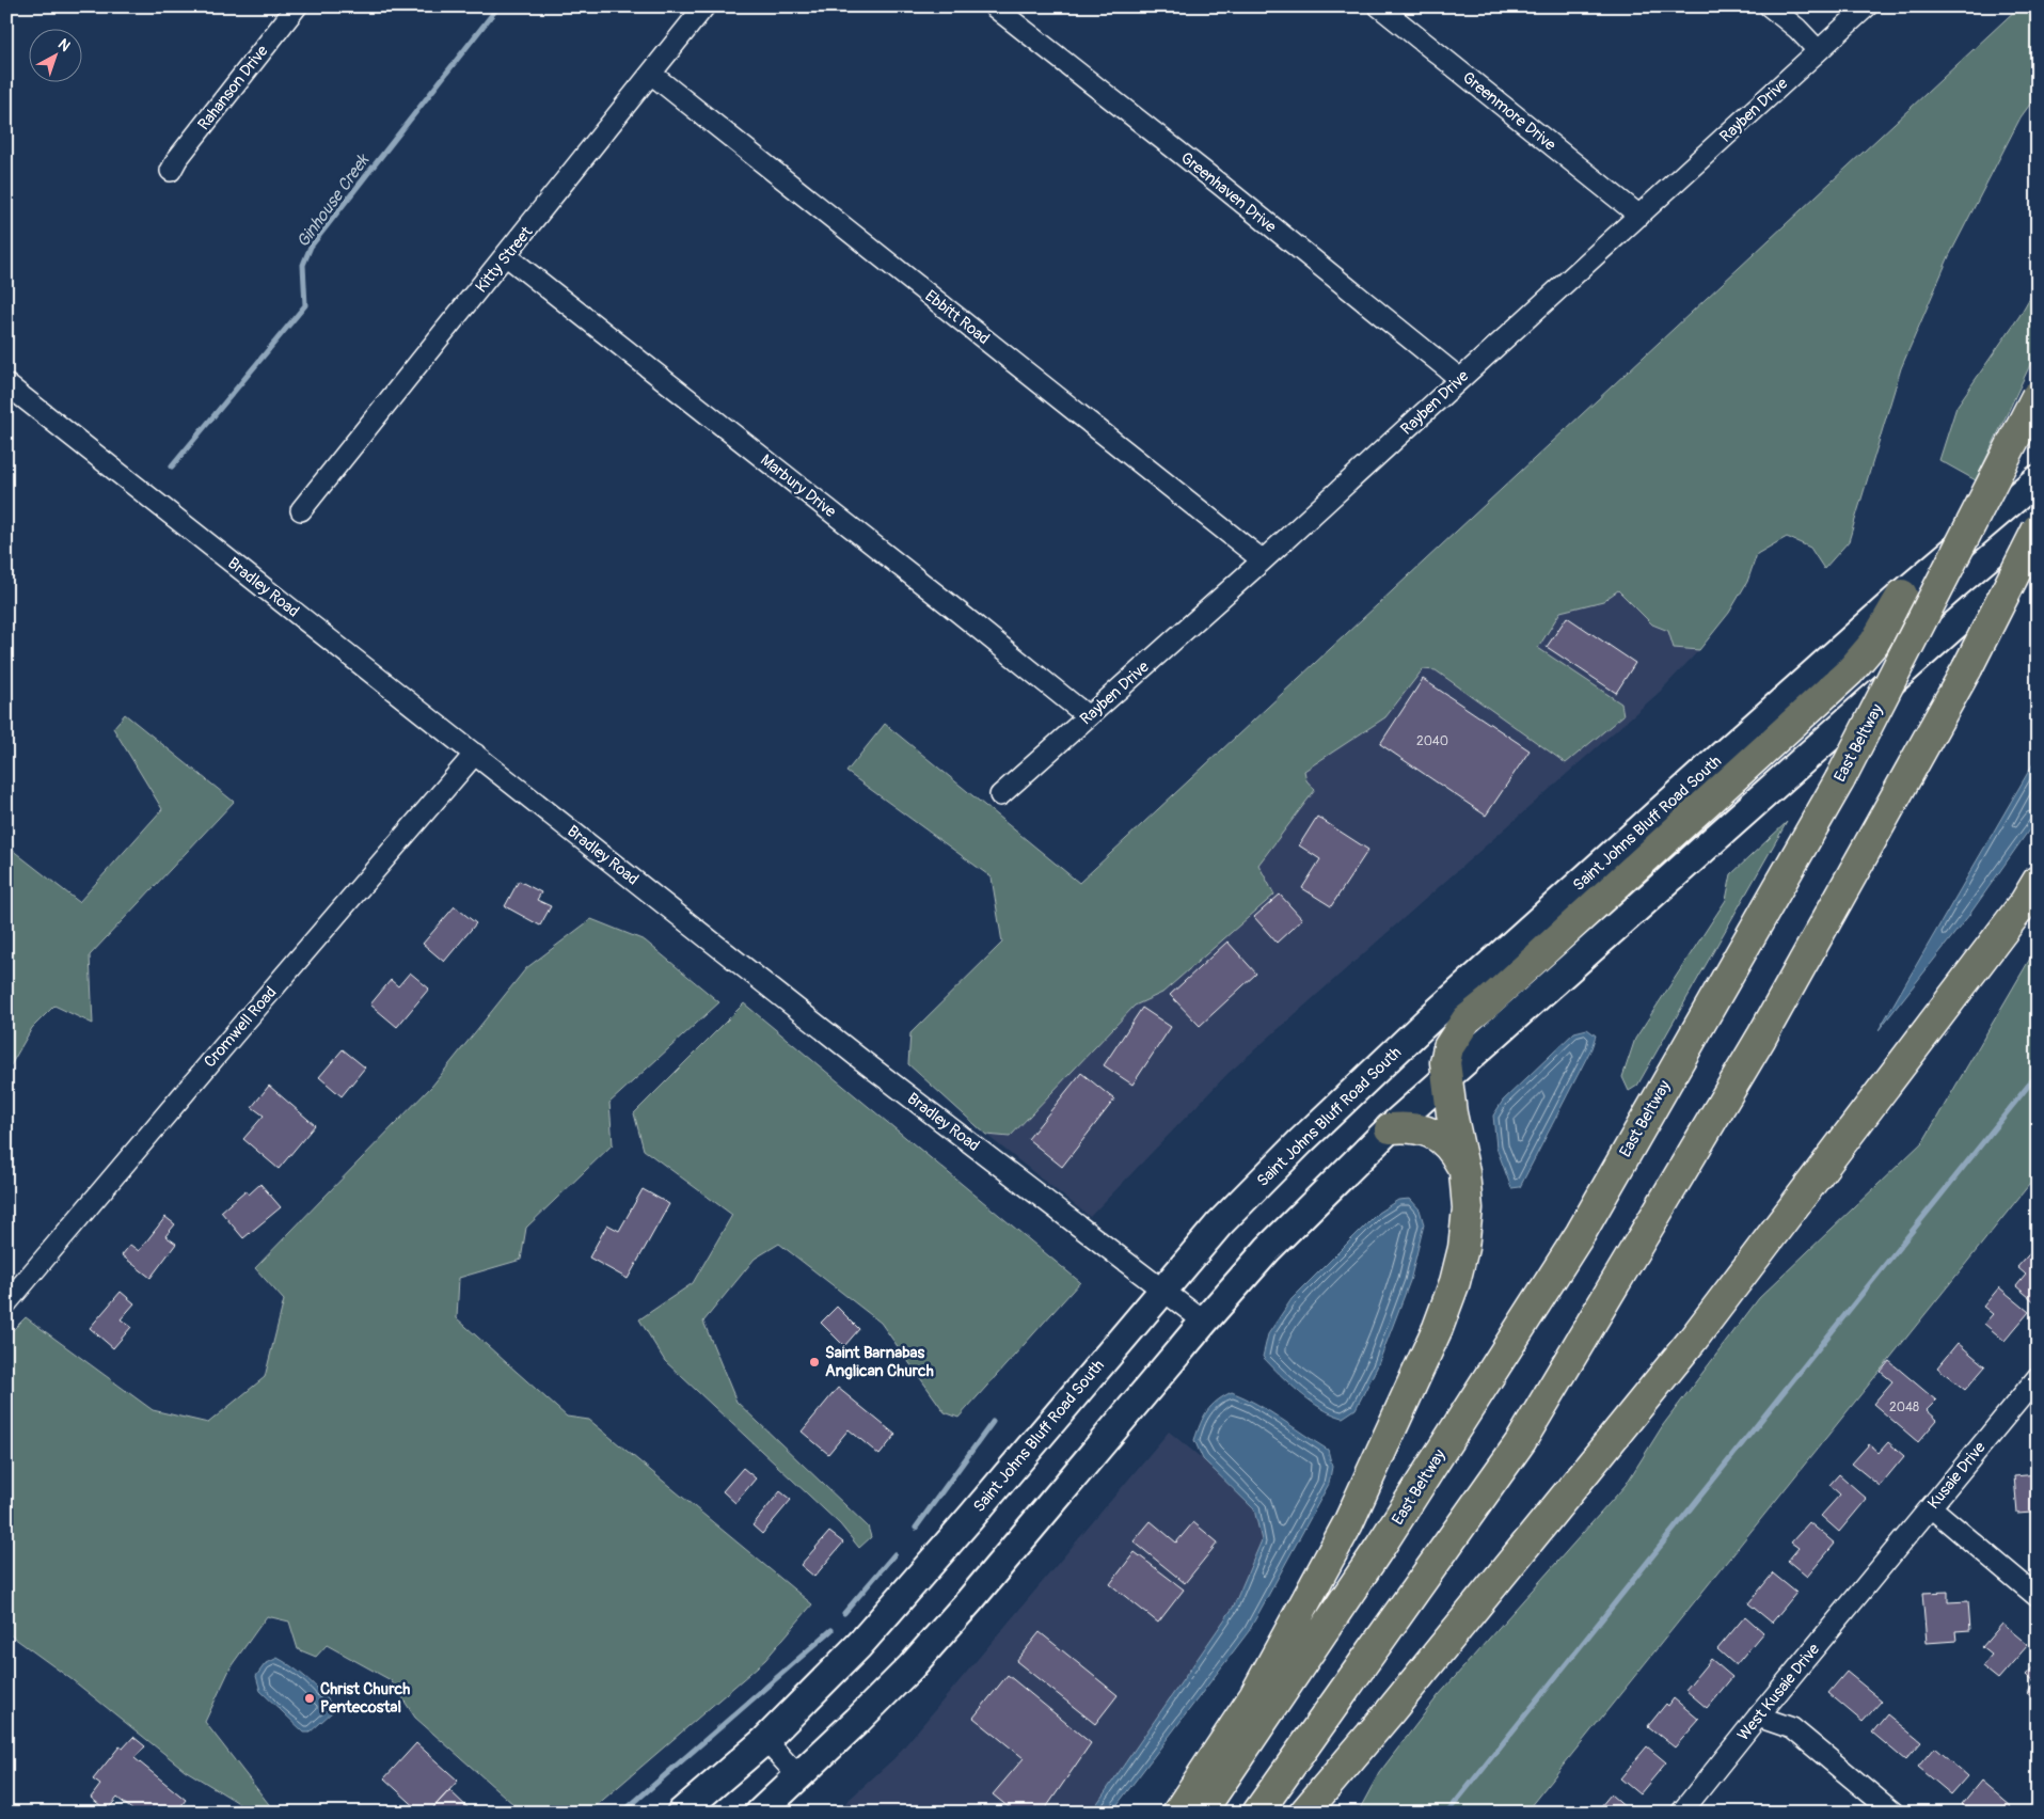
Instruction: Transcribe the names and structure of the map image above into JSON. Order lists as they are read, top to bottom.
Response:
{
  "streets": {
    "highway": ["East Beltway"],
    "main road": ["Saint Johns Bluff Road South"],
    "street": [
      "Rahanson Drive",
      "Rayben Drive",
      "Greenmore Drive",
      "Greenhaven Drive",
      "Kitty Street",
      "Ebbitt Road",
      "Marbury Drive",
      "Bradley Road",
      "Cromwell Road",
      "Kusaie Drive",
      "West Kusaie Drive"
    ]
  },
  "crossings": [
    ["Rayben Drive", "Greenmore Drive"],
    ["Rayben Drive", "Greenhaven Drive"],
    ["Rayben Drive", "Ebbitt Road"],
    ["Rayben Drive", "Marbury Drive"],
    ["Kitty Street", "Ebbitt Road"],
    ["Kitty Street", "Marbury Drive"],
    ["Bradley Road", "Saint Johns Bluff Road South"],
    ["Bradley Road", "Cromwell Road"],
    ["Kusaie Drive", "West Kusaie Drive"]
  ],
  "water": ["Ginhouse Creek"],
  "places": ["Saint Barnabas Anglican Church", "Christ Church Pentecostal"],
  "house_numbers": ["2040", "2048"],
  "north": "top right"
}
